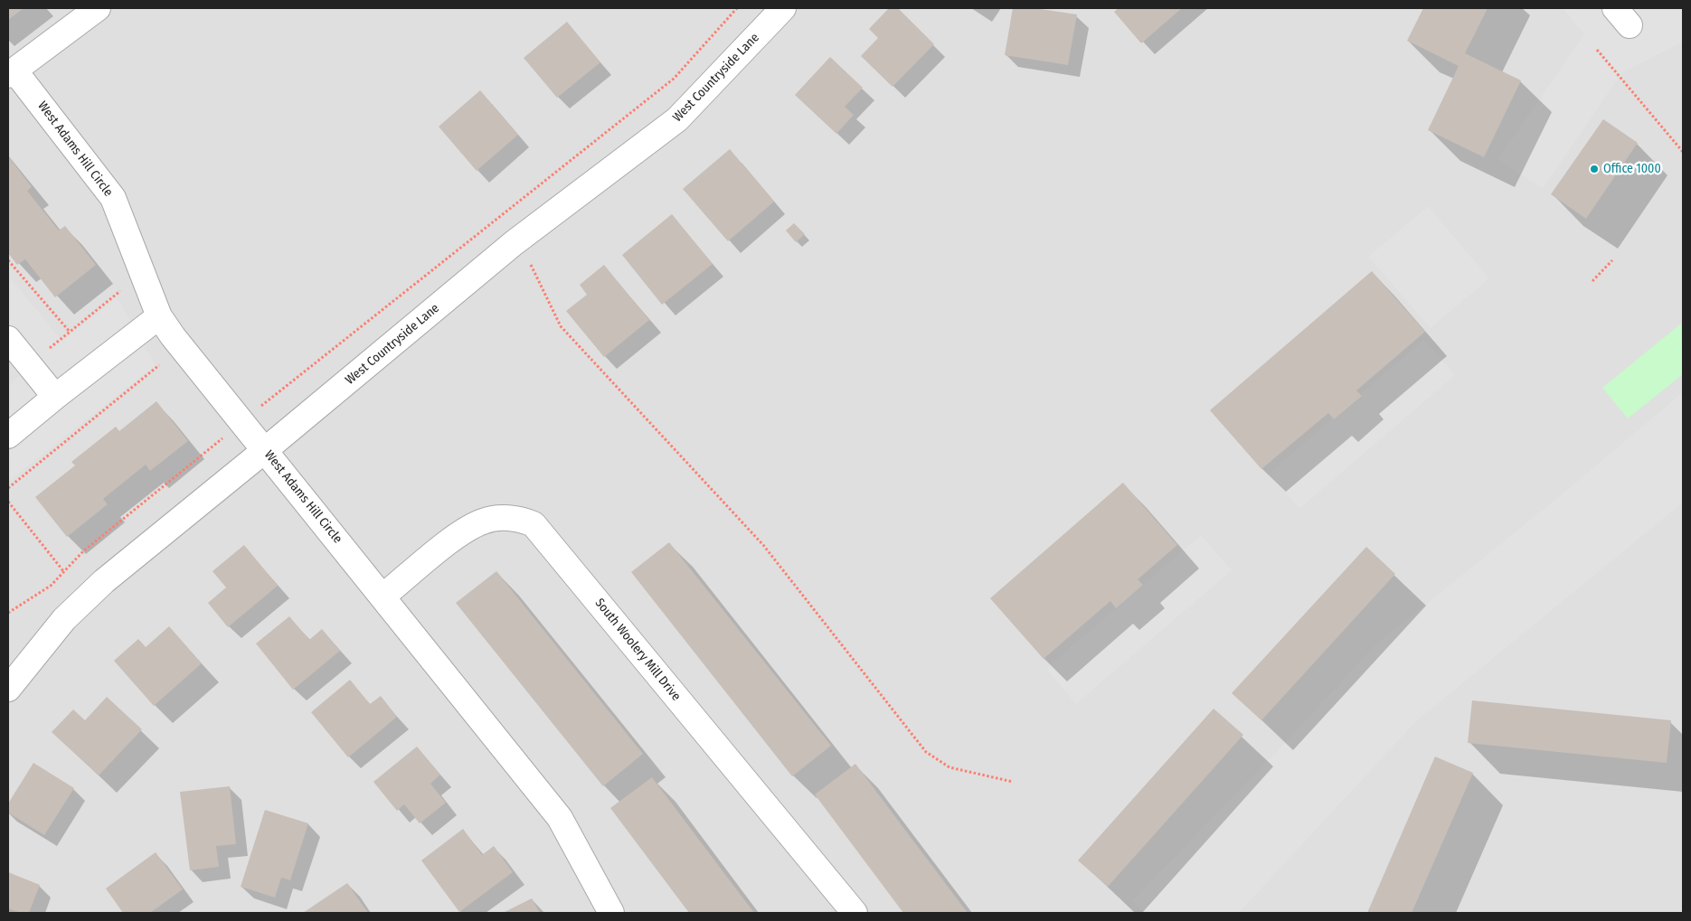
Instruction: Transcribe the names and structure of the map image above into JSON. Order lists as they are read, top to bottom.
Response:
{
  "streets": {
    "street": ["West Countryside Lane", "West Adams Hill Circle", "South Woolery Mill Drive"]
  },
  "crossings": [
    ["West Countryside Lane", "West Adams Hill Circle"],
    ["West Adams Hill Circle", "South Woolery Mill Drive"]
  ],
  "places": ["Office 1000"]
}
